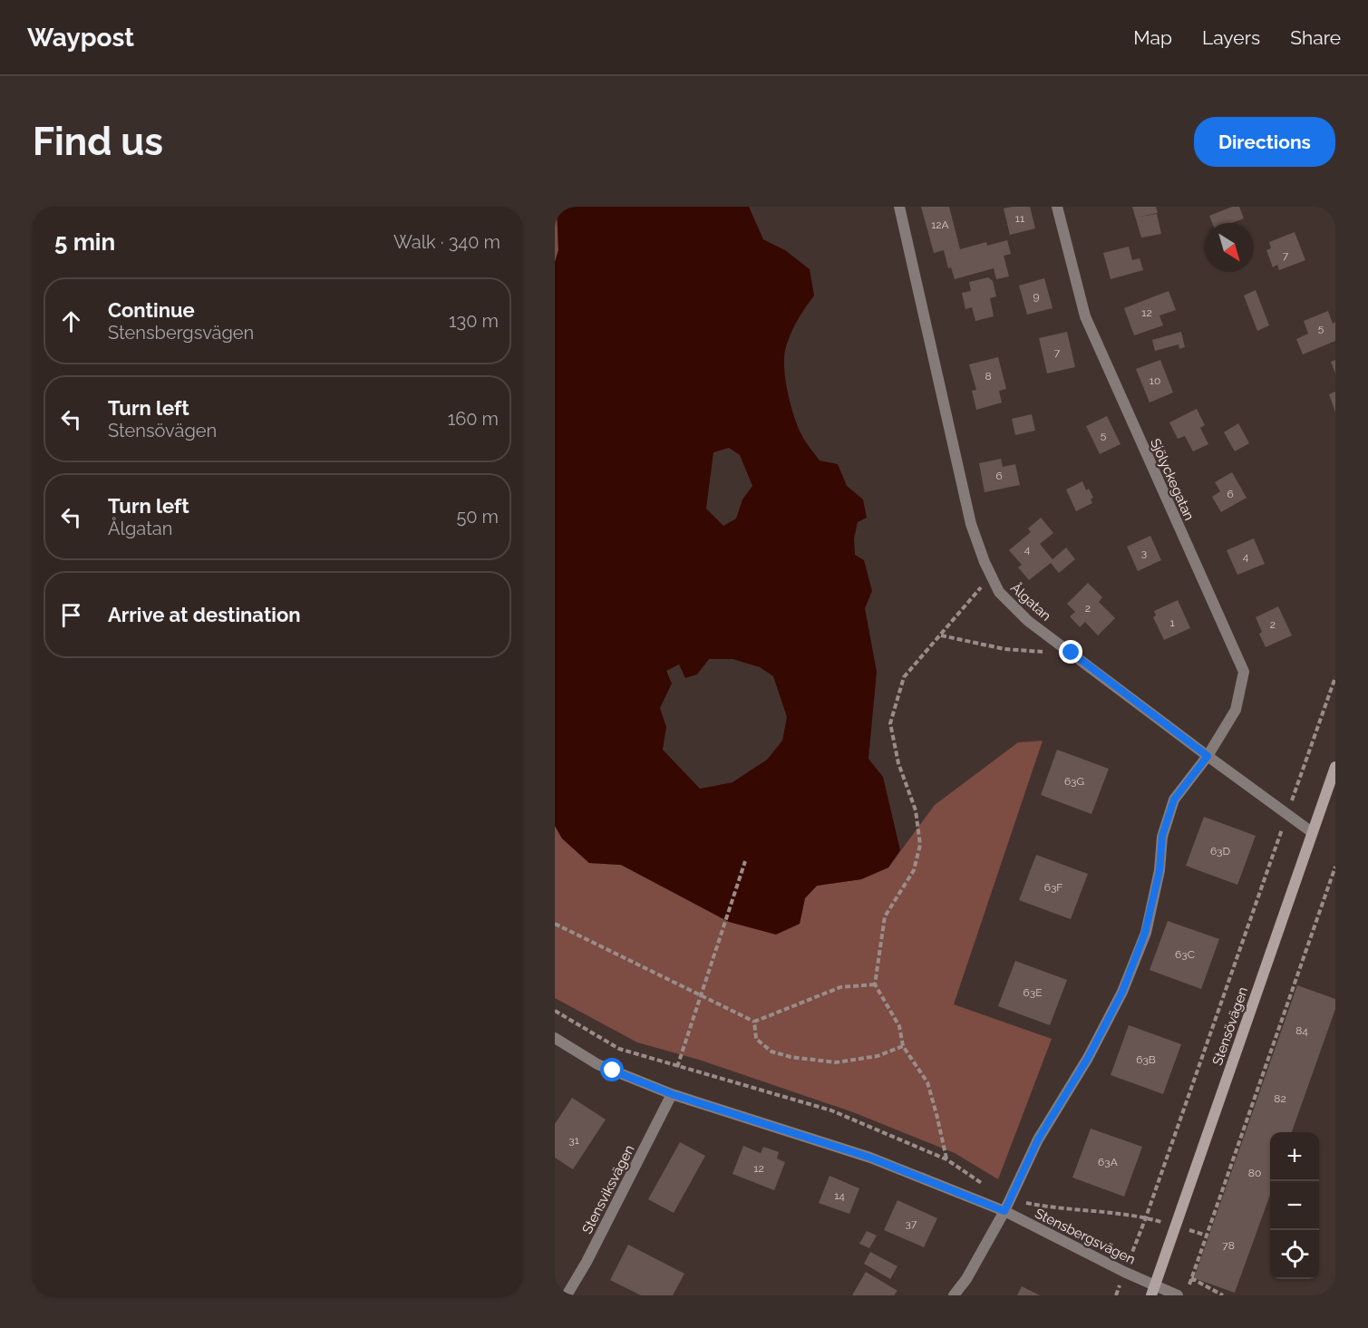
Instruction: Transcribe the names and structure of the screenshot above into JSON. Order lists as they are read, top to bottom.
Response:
{
  "streets": {
    "street": [
      "Sjölyckegatan",
      "Ålgatan",
      "Stensövägen",
      "Stensviksvägen",
      "Stensbergsvägen"
    ]
  },
  "crossings": [
    ["Sjölyckegatan", "Ålgatan"],
    ["Ålgatan", "Stensövägen"],
    ["Stensövägen", "Stensbergsvägen"],
    ["Stensviksvägen", "Stensbergsvägen"]
  ],
  "house_numbers": [
    "11",
    "12A",
    "7",
    "9",
    "12",
    "5",
    "7",
    "8",
    "10",
    "5",
    "6",
    "6",
    "4",
    "3",
    "4",
    "2",
    "1",
    "2",
    "63G",
    "63D",
    "63F",
    "63C",
    "63E",
    "84",
    "63B",
    "82",
    "31",
    "63A",
    "12",
    "80",
    "14",
    "37",
    "78"
  ],
  "north": "bottom right",
  "page": {
    "header": "Waypost",
    "nav": ["Map", "Layers", "Share"],
    "buttons": "Directions",
    "title": "Find us",
    "heading": ["5 min", "Walk · 340 m"],
    "list": [
      ["Continue", "Stensbergsvägen", "130 m"],
      ["Turn left", "Stensövägen", "160 m"],
      ["Turn left", "Ålgatan", "50 m"],
      "Arrive at destination"
    ],
    "map_buttons": ["+", "−"]
  }
}
